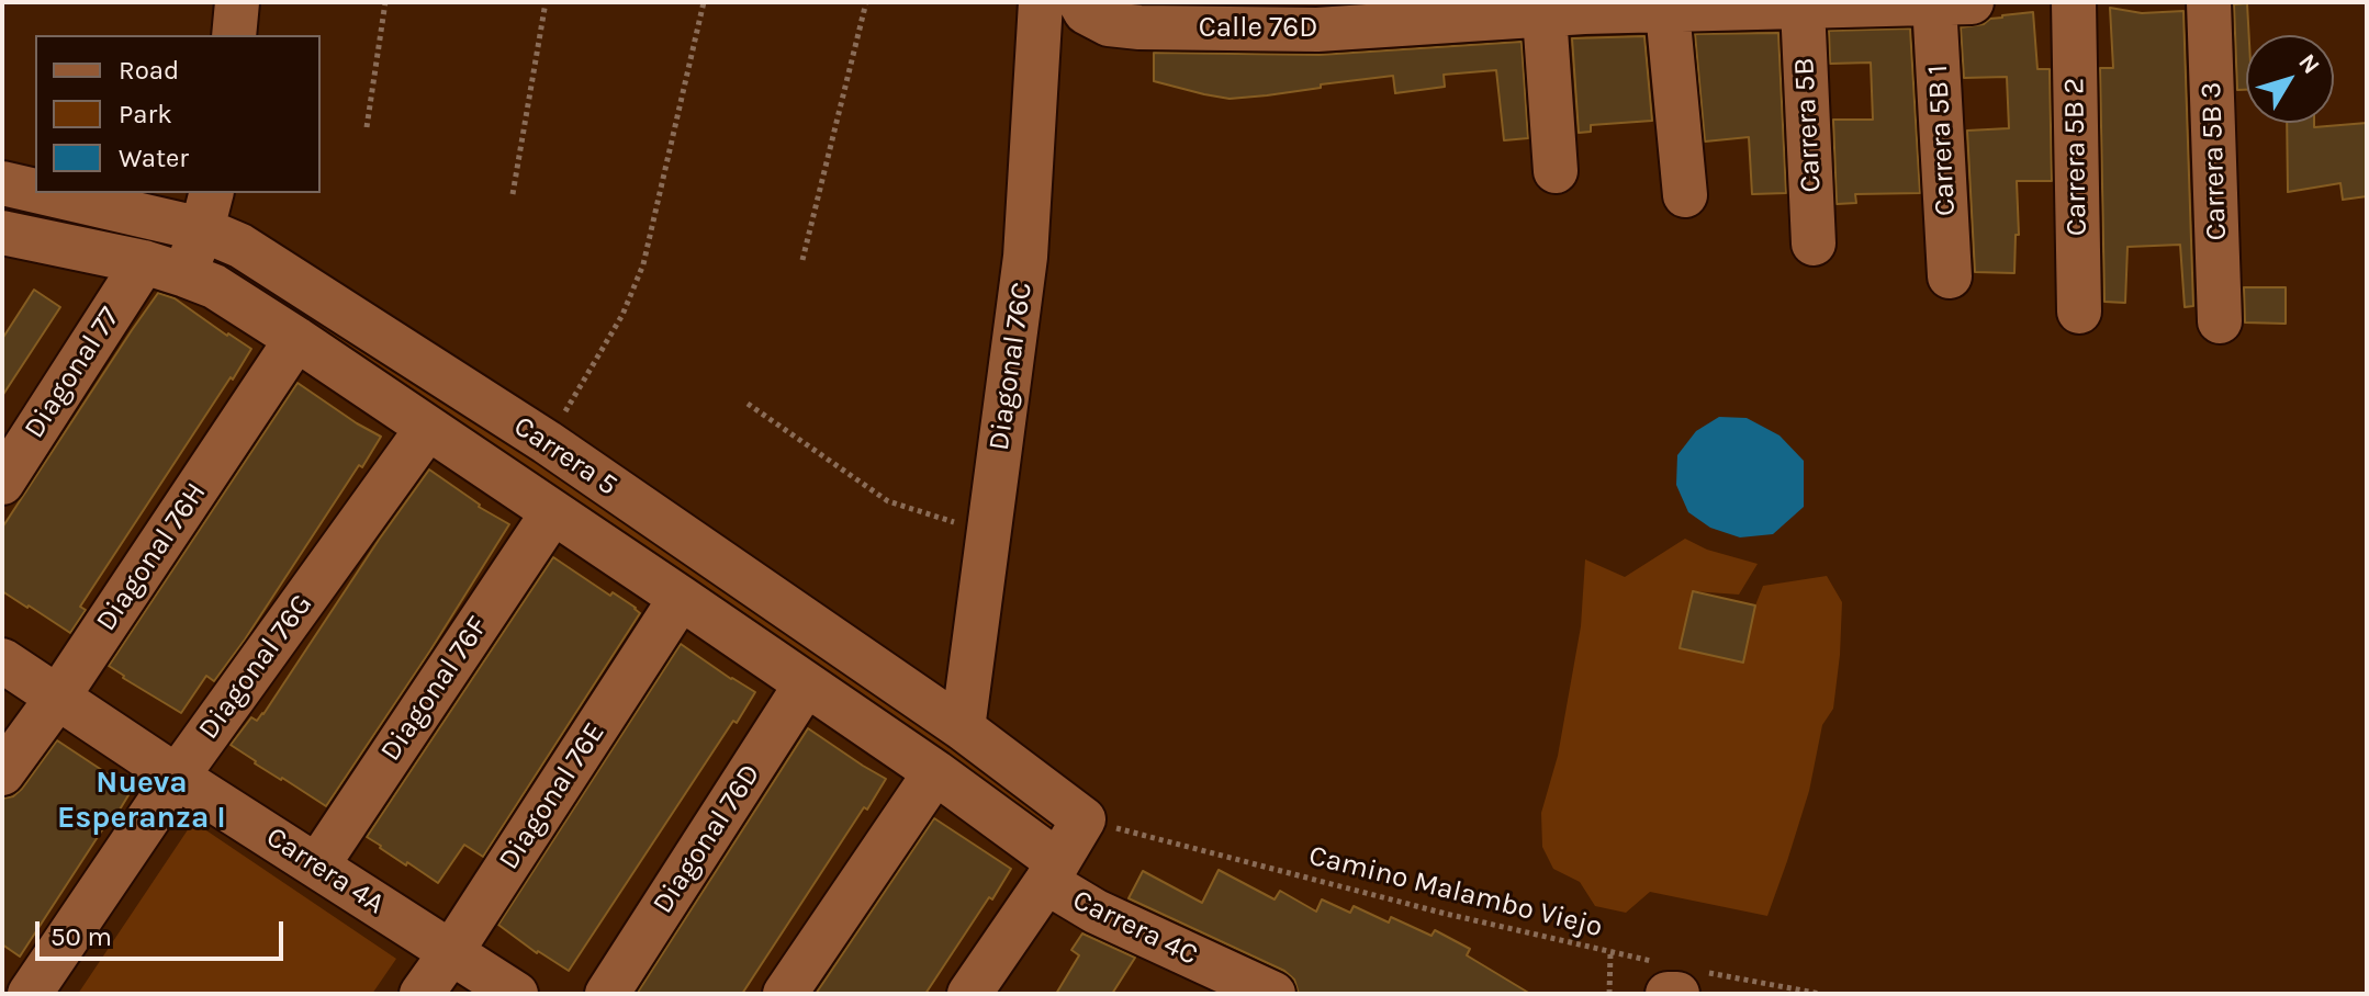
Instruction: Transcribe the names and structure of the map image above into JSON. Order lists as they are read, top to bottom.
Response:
{
  "streets": {
    "street": [
      "Calle 76D",
      "Carrera 5B",
      "Carrera 5B 1",
      "Carrera 5B 2",
      "Carrera 5B 3",
      "Diagonal 76C",
      "Diagonal 77",
      "Carrera 5",
      "Diagonal 76H",
      "Diagonal 76G",
      "Diagonal 76F",
      "Diagonal 76E",
      "Diagonal 76D",
      "Carrera 4A",
      "Carrera 4C"
    ],
    "path": ["Camino Malambo Viejo"]
  },
  "crossings": [
    ["Calle 76D", "Carrera 5B"],
    ["Calle 76D", "Carrera 5B 1"],
    ["Diagonal 76C", "Carrera 5"],
    ["Diagonal 77", "Carrera 5"],
    ["Carrera 5", "Diagonal 76H"],
    ["Carrera 5", "Diagonal 76G"],
    ["Carrera 5", "Diagonal 76F"],
    ["Carrera 5", "Diagonal 76E"],
    ["Carrera 5", "Diagonal 76D"],
    ["Carrera 5", "Camino Malambo Viejo"],
    ["Carrera 5", "Carrera 4C"],
    ["Diagonal 76H", "Carrera 4A"],
    ["Diagonal 76G", "Carrera 4A"],
    ["Diagonal 76F", "Carrera 4A"],
    ["Diagonal 76E", "Carrera 4A"]
  ],
  "districts": ["Nueva Esperanza I"],
  "legend": ["Road", "Park", "Water"],
  "scale_bar": "50 m",
  "north": "top right"
}
